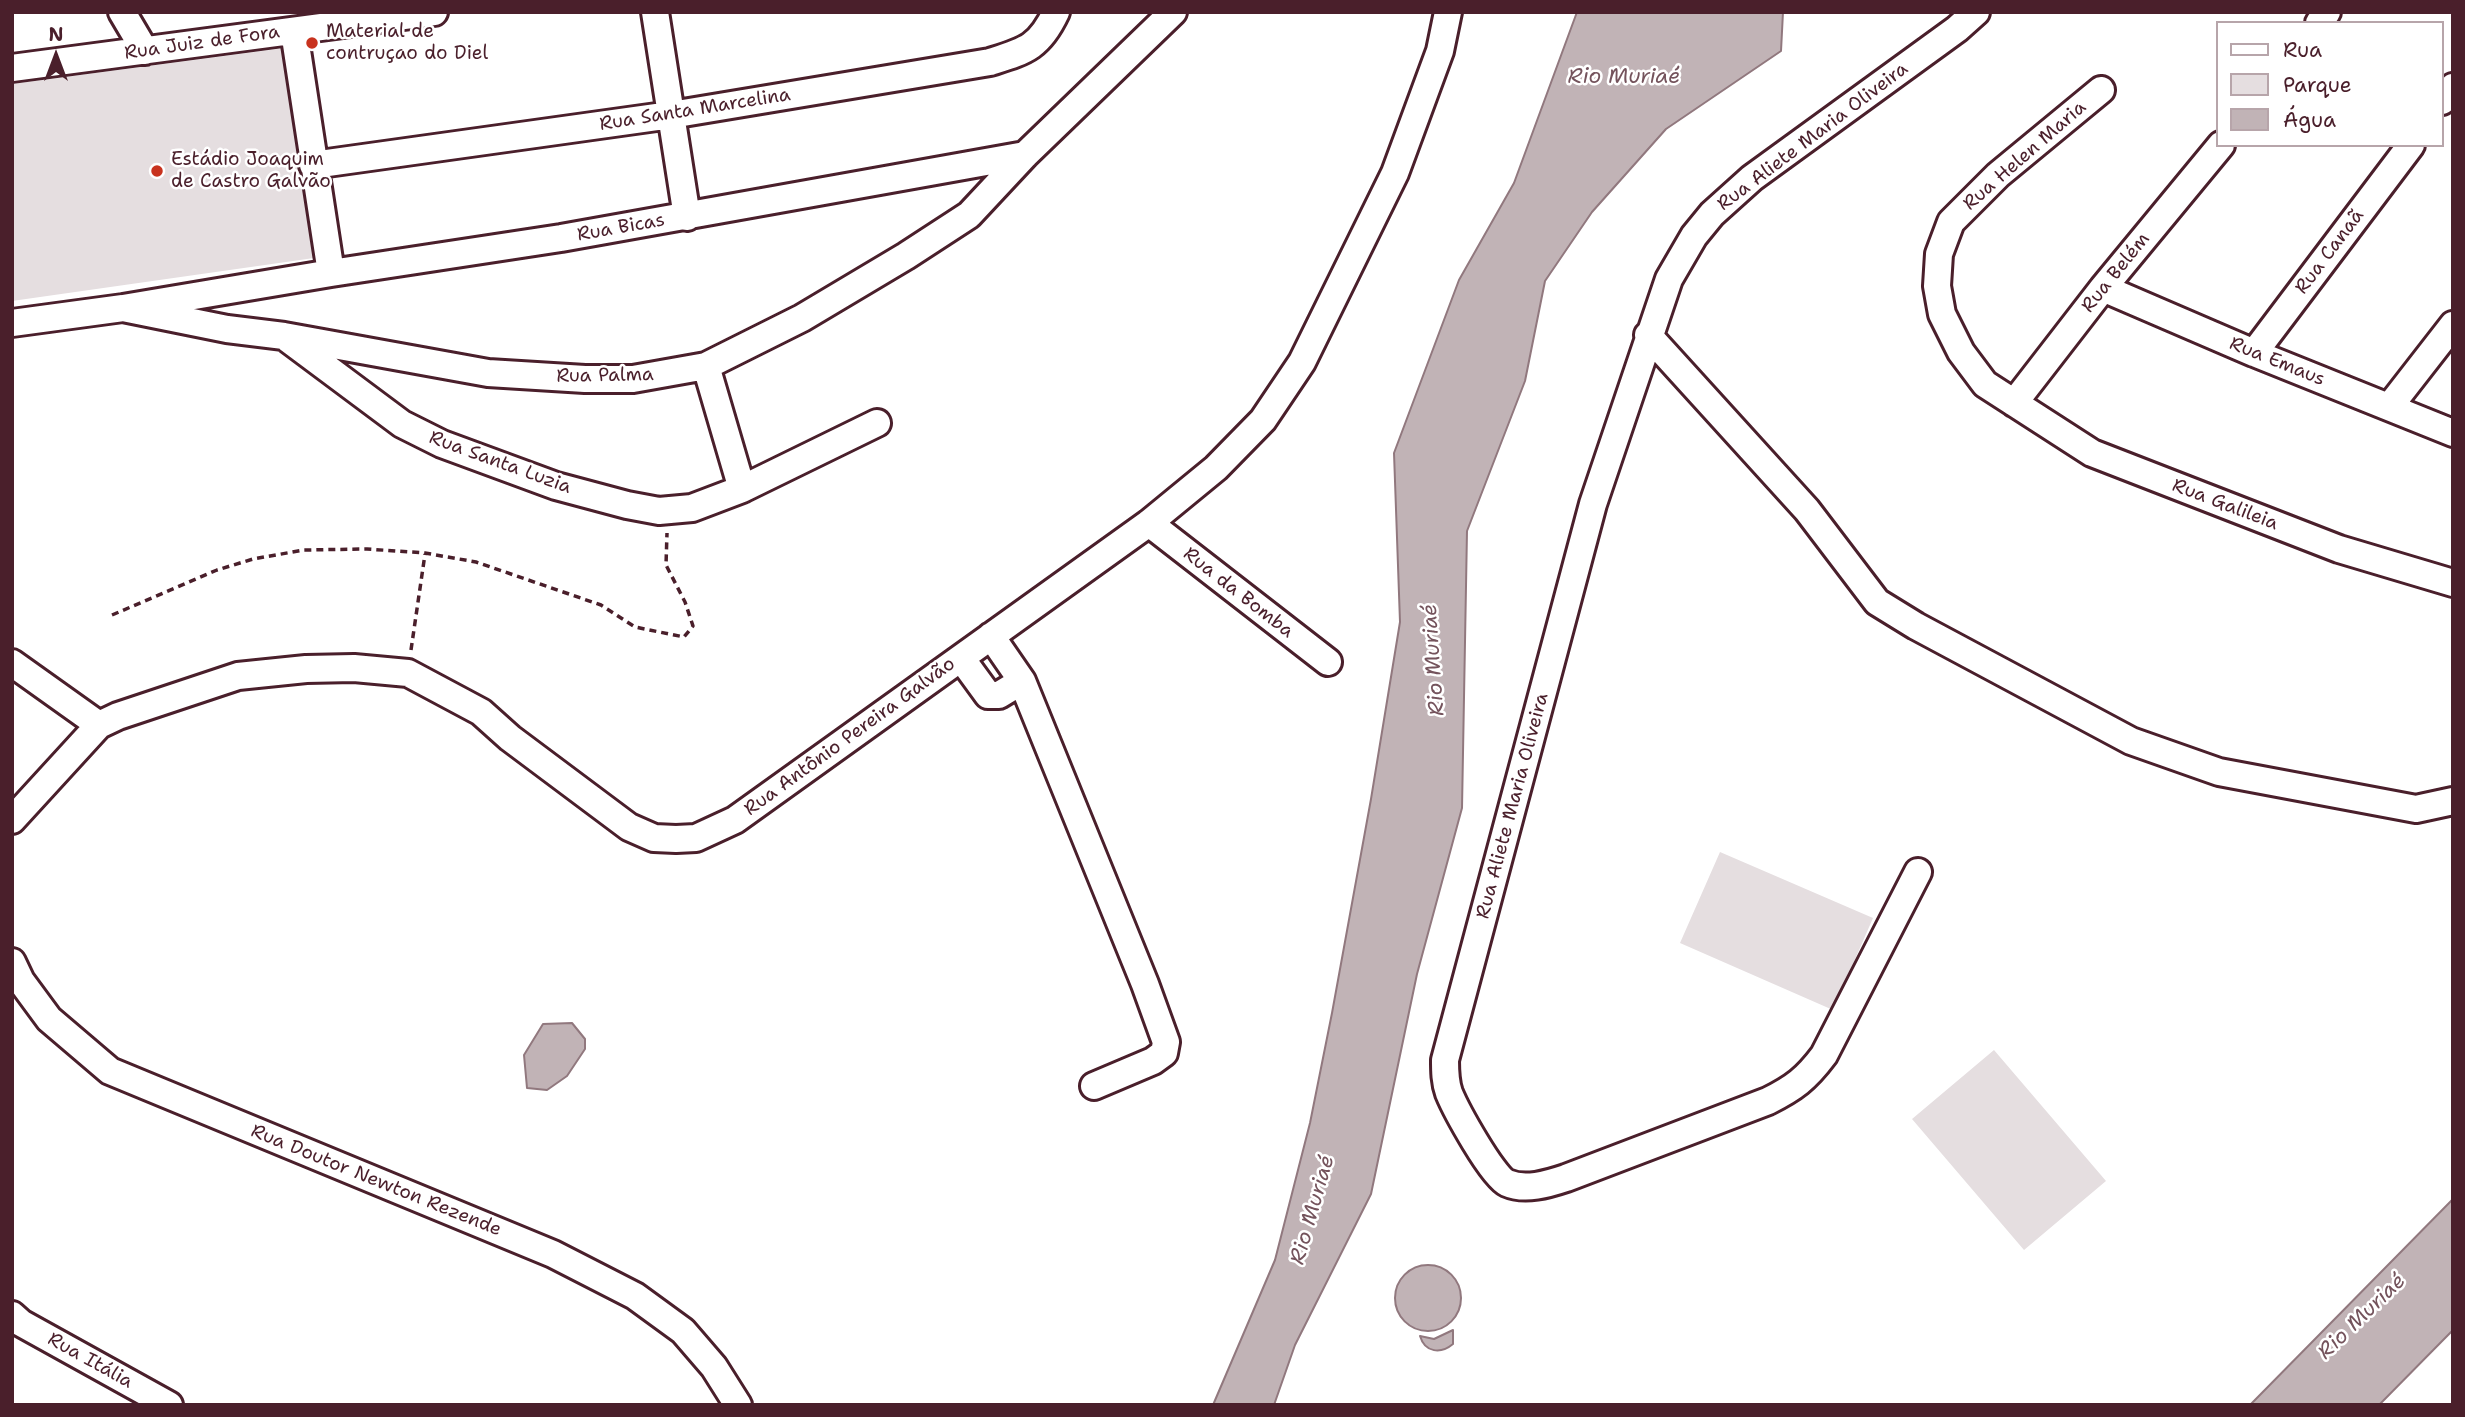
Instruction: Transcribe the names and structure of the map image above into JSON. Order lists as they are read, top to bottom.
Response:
{
  "streets": {
    "street": [
      "Rua Juiz de Fora",
      "Rua Santa Marcelina",
      "Rua Aliete Maria Oliveira",
      "Rua Helen Maria",
      "Rua Bicas",
      "Rua Canaã",
      "Rua Belém",
      "Rua Emaus",
      "Rua Palma",
      "Rua Santa Luzia",
      "Rua Galileia",
      "Rua da Bomba",
      "Rua Antônio Pereira Galvão",
      "Rua Doutor Newton Rezende",
      "Rua Itália"
    ]
  },
  "crossings": [
    ["Rua Helen Maria", "Rua Belém"],
    ["Rua Helen Maria", "Rua Galileia"],
    ["Rua Bicas", "Rua Palma"],
    ["Rua Canaã", "Rua Emaus"],
    ["Rua Belém", "Rua Emaus"],
    ["Rua Belém", "Rua Galileia"],
    ["Rua Palma", "Rua Santa Luzia"],
    ["Rua da Bomba", "Rua Antônio Pereira Galvão"]
  ],
  "water": ["Rio Muriaé"],
  "places": ["Material de contruçao do Diel", "Estádio Joaquim de Castro Galvão"],
  "legend": ["Rua", "Parque", "Água"],
  "north": "top"
}
